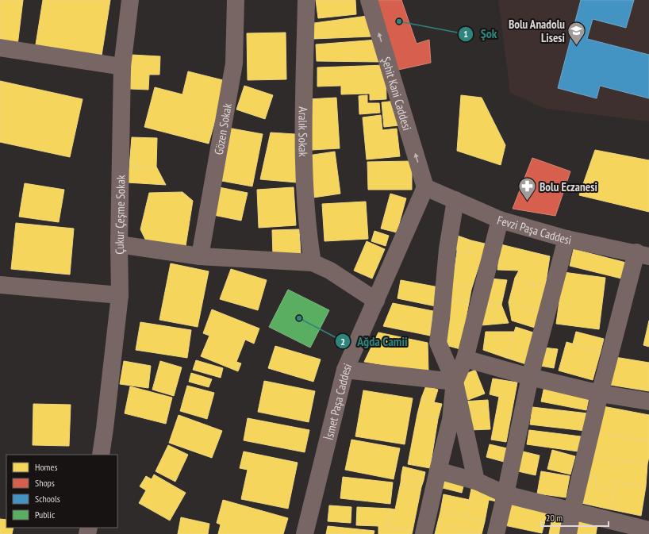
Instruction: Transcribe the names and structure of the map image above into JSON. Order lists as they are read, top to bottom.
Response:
{
  "streets": {
    "street": [
      "Şehit Kani Caddesi",
      "Gözen Sokak",
      "Aralık Sokak",
      "Çukur Çeşme Sokak",
      "Fevzi Paşa Caddesi",
      "İsmet Paşa Caddesi"
    ]
  },
  "crossings": [
    ["Şehit Kani Caddesi", "Fevzi Paşa Caddesi"],
    ["Şehit Kani Caddesi", "İsmet Paşa Caddesi"],
    ["Fevzi Paşa Caddesi", "İsmet Paşa Caddesi"]
  ],
  "one_way": ["Şehit Kani Caddesi"],
  "places": {
    "other": ["Şok", "Ağda Camii"],
    "school or university": ["Bolu Anadolu Lisesi"],
    "pharmacy": ["Bolu Eczanesi"]
  },
  "legend": [
    "Homes",
    "Shops",
    "Schools",
    "Public"
  ],
  "scale_bar": "20 m"
}
